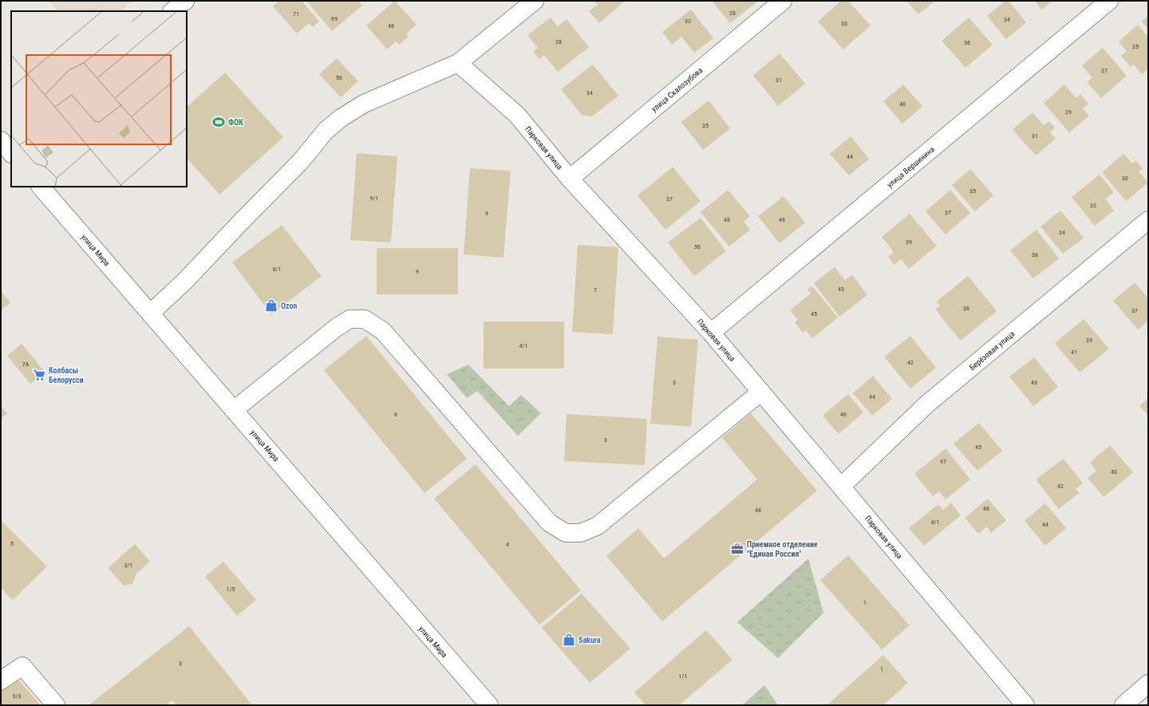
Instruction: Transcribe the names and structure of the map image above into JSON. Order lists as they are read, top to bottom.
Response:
{
  "streets": {
    "street": [
      "улица Скалозубова",
      "Парковая улица",
      "улица Вершинина",
      "улица Мира",
      "Берёзовая улица"
    ]
  },
  "crossings": [
    ["улица Скалозубова", "Парковая улица"],
    ["Парковая улица", "улица Вершинина"],
    ["Парковая улица", "Берёзовая улица"]
  ],
  "places": {
    "sports": ["ФОК"],
    "shop": ["Ozon", "Sakura"],
    "supermarket": ["Колбасы Белорусси"],
    "office": ["Приемное отделение \"Единая Россия\""]
  },
  "house_numbers": [
    "28",
    "71",
    "69",
    "34",
    "32",
    "33",
    "48",
    "28",
    "36",
    "25",
    "27",
    "50",
    "31",
    "34",
    "40",
    "29",
    "35",
    "31",
    "44",
    "30",
    "35",
    "9/1",
    "37",
    "32",
    "37",
    "9",
    "48",
    "46",
    "34",
    "39",
    "50",
    "36",
    "8/1",
    "9",
    "43",
    "7",
    "38",
    "37",
    "45",
    "39",
    "4/1",
    "41",
    "42",
    "7А",
    "3",
    "43",
    "44",
    "6",
    "46",
    "3",
    "45",
    "47",
    "40",
    "42",
    "46",
    "48",
    "4/1",
    "44",
    "5",
    "4",
    "3/1",
    "1/5",
    "1",
    "3",
    "1",
    "1/1",
    "3/3"
  ]
}
